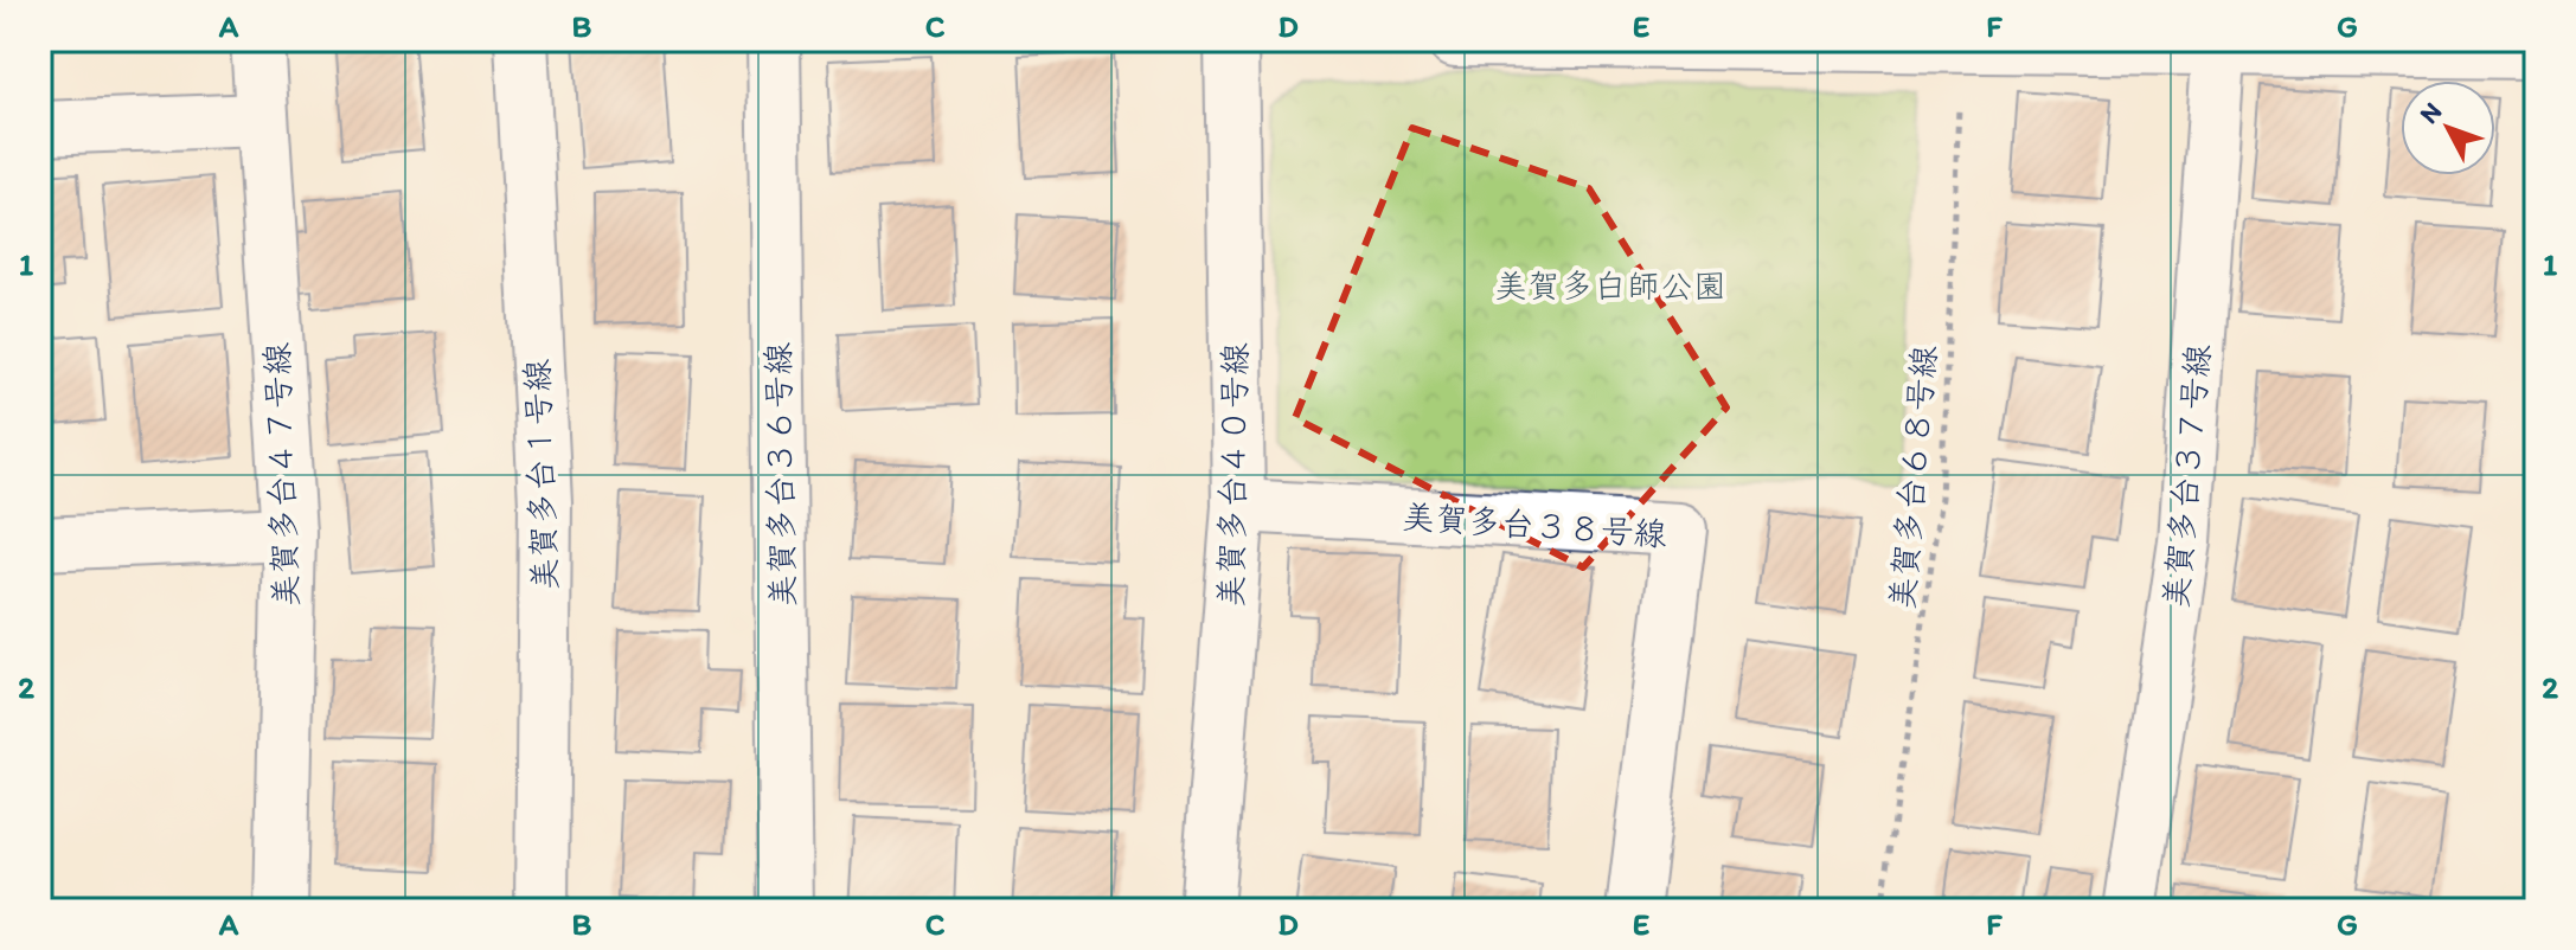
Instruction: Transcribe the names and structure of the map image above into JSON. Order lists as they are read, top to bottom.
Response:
{
  "streets": {
    "street": [
      "美賀多台４７号線",
      "美賀多台１号線",
      "美賀多台３６号線",
      "美賀多台４０号線",
      "美賀多台３７号線",
      "美賀多台３８号線"
    ],
    "path": ["美賀多台６８号線"]
  },
  "crossings": [
    ["美賀多台４０号線", "美賀多台３８号線"]
  ],
  "parks": ["美賀多白師公園"],
  "north": "top left",
  "grid": {
    "columns": [
      "A",
      "B",
      "C",
      "D",
      "E",
      "F",
      "G"
    ],
    "rows": ["1", "2"]
  }
}
